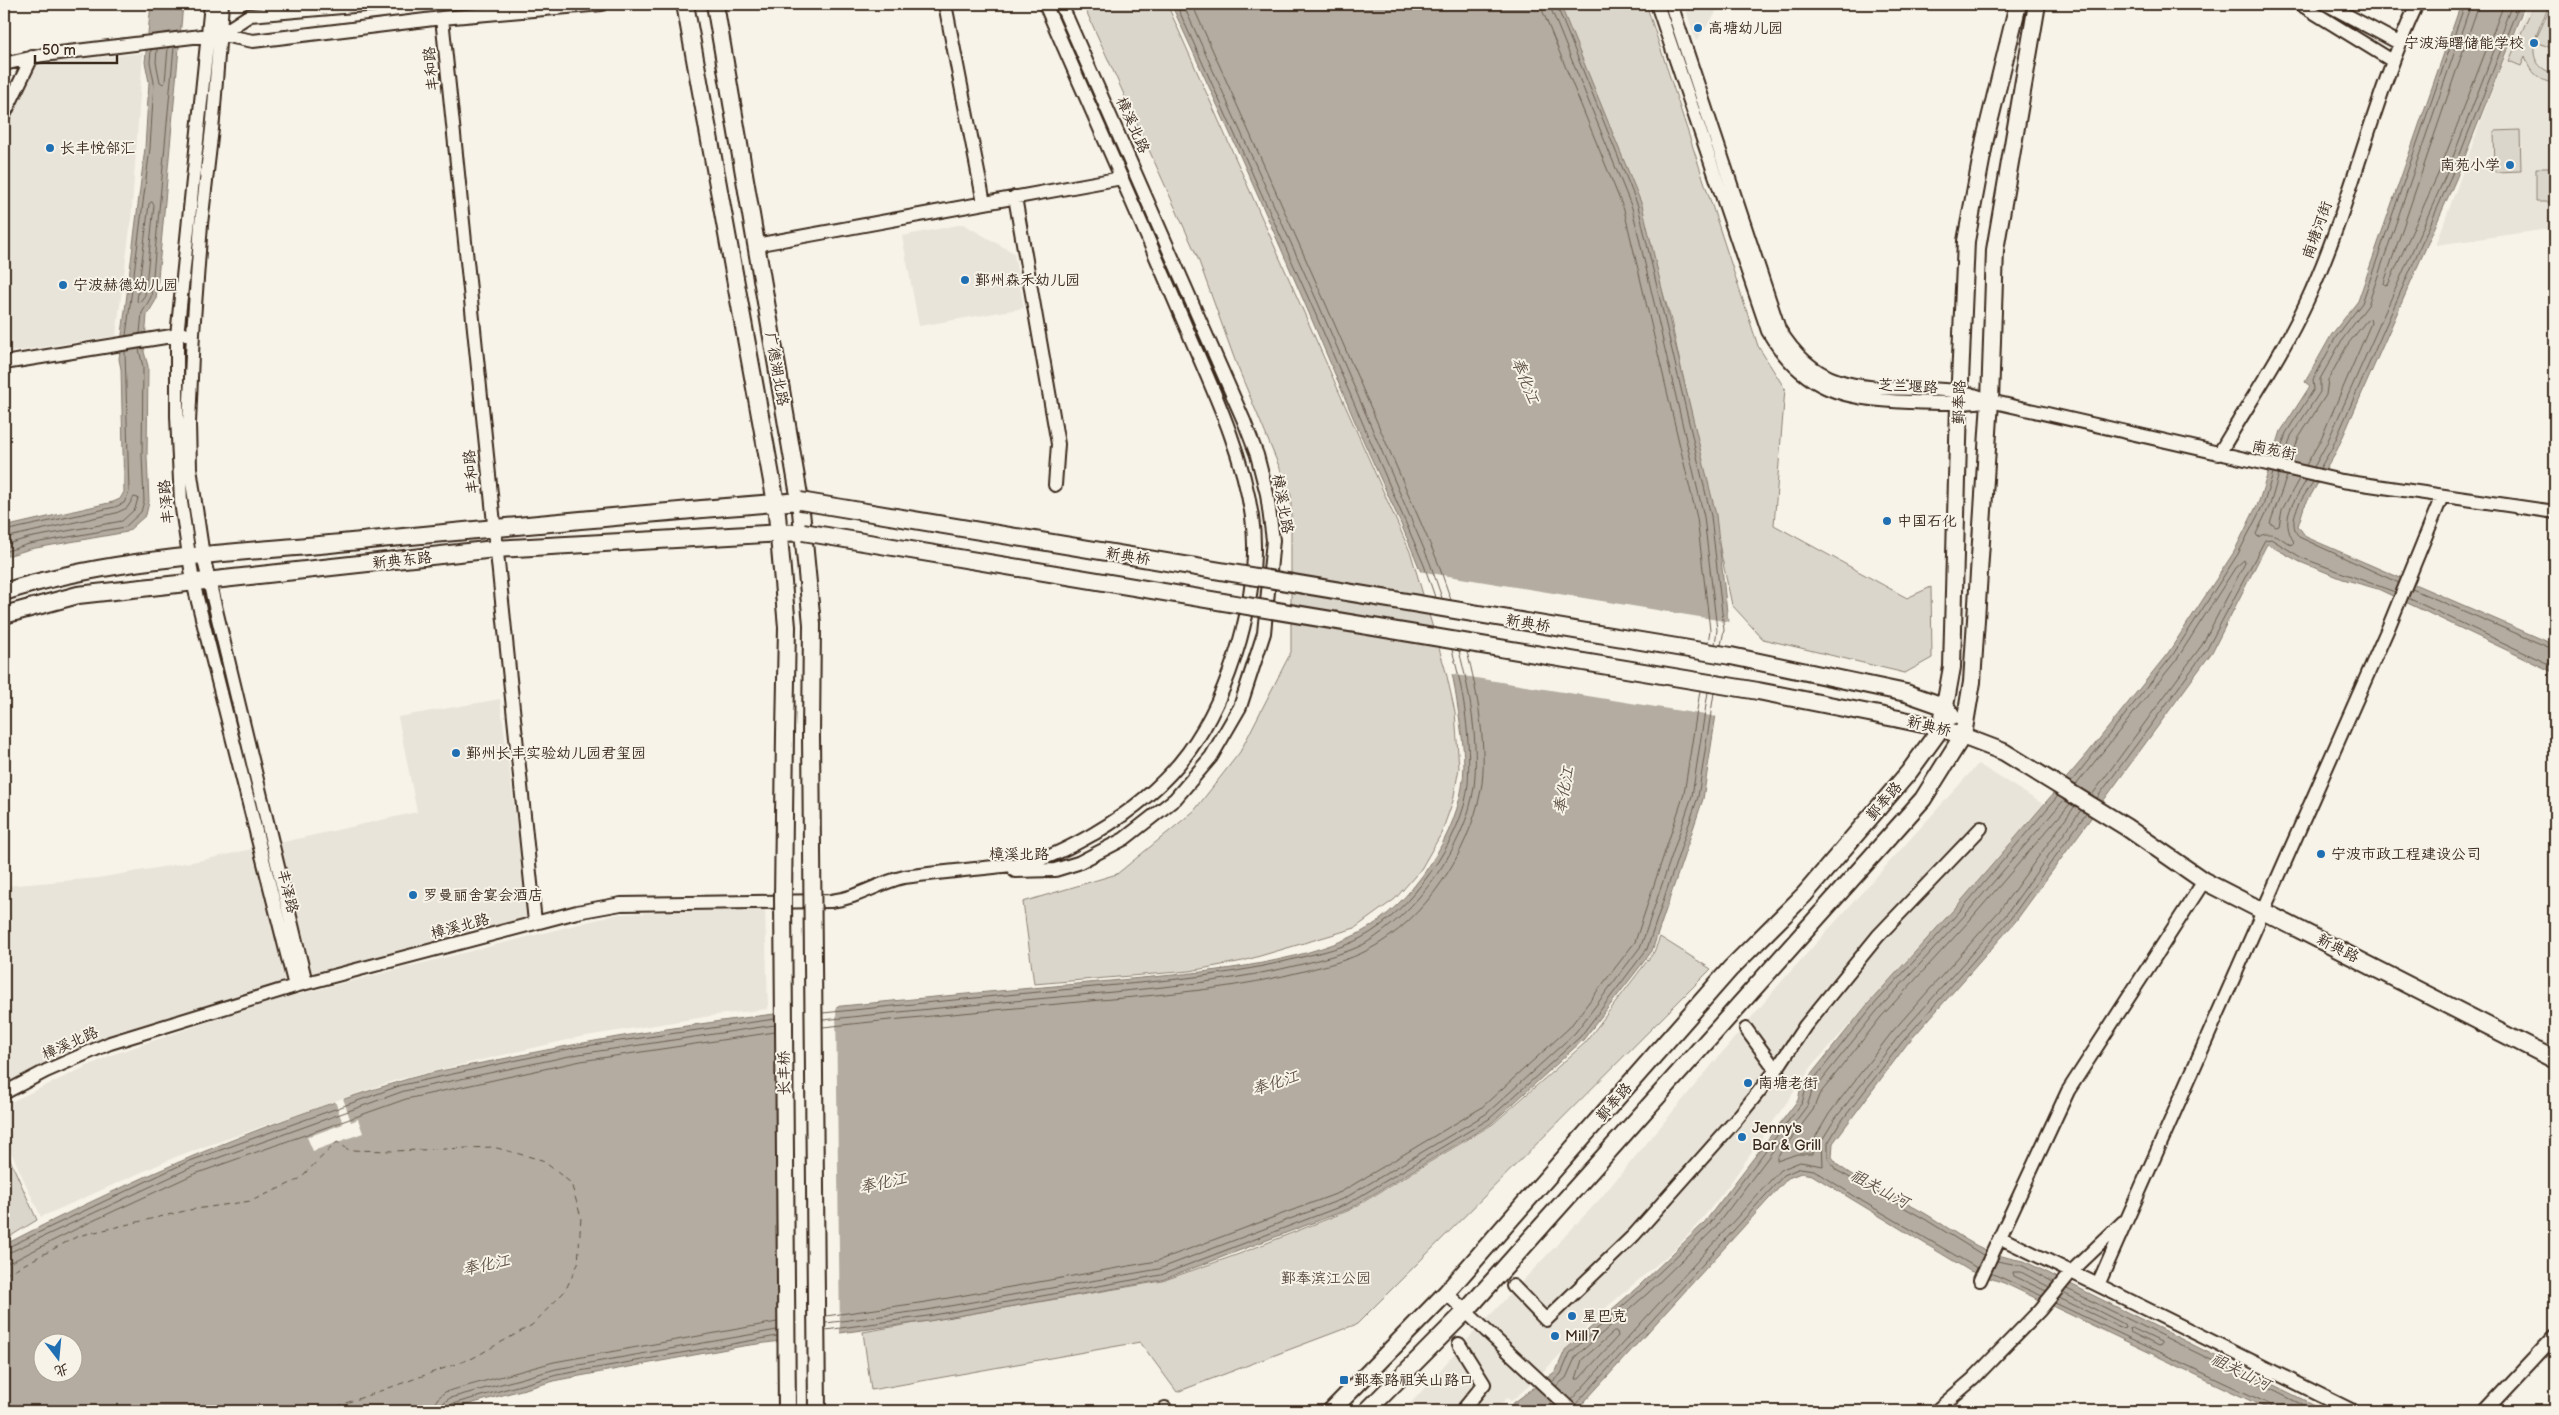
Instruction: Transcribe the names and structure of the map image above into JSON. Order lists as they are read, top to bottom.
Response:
{
  "streets": {
    "main road": [
      "广德湖北路",
      "鄞奉路",
      "新典桥",
      "新典东路",
      "新典路",
      "长丰桥"
    ],
    "street": [
      "丰和路",
      "樟溪北路",
      "南塘河街",
      "芝兰堰路",
      "南苑街",
      "丰泽路"
    ]
  },
  "crossings": [
    ["丰和路", "樟溪北路"],
    ["丰和路", "新典东路"],
    ["樟溪北路", "丰泽路"],
    ["南塘河街", "南苑街"],
    ["广德湖北路", "新典桥"],
    ["广德湖北路", "新典东路"],
    ["广德湖北路", "长丰桥"],
    ["芝兰堰路", "鄞奉路"],
    ["芝兰堰路", "南苑街"],
    ["鄞奉路", "南苑街"],
    ["鄞奉路", "新典桥"],
    ["鄞奉路", "新典路"],
    ["丰泽路", "新典东路"],
    ["新典桥", "新典东路"],
    ["新典桥", "新典路"]
  ],
  "water": ["奉化江", "祖关山河"],
  "parks": ["鄞奉滨江公园"],
  "places": {
    "other": [
      "高塘幼儿园",
      "宁波海曙储能学校",
      "长丰悦邻汇",
      "南苑小学",
      "鄞州森禾幼儿园",
      "宁波赫德幼儿园",
      "中国石化",
      "鄞州长丰实验幼儿园君玺园",
      "宁波市政工程建设公司",
      "罗曼丽舍宴会酒店",
      "南塘老街",
      "Jenny's Bar & Grill",
      "星巴克",
      "Mill 7"
    ],
    "transit": ["鄞奉路祖关山路口"]
  },
  "scale_bar": "50 m",
  "north": "bottom"
}
